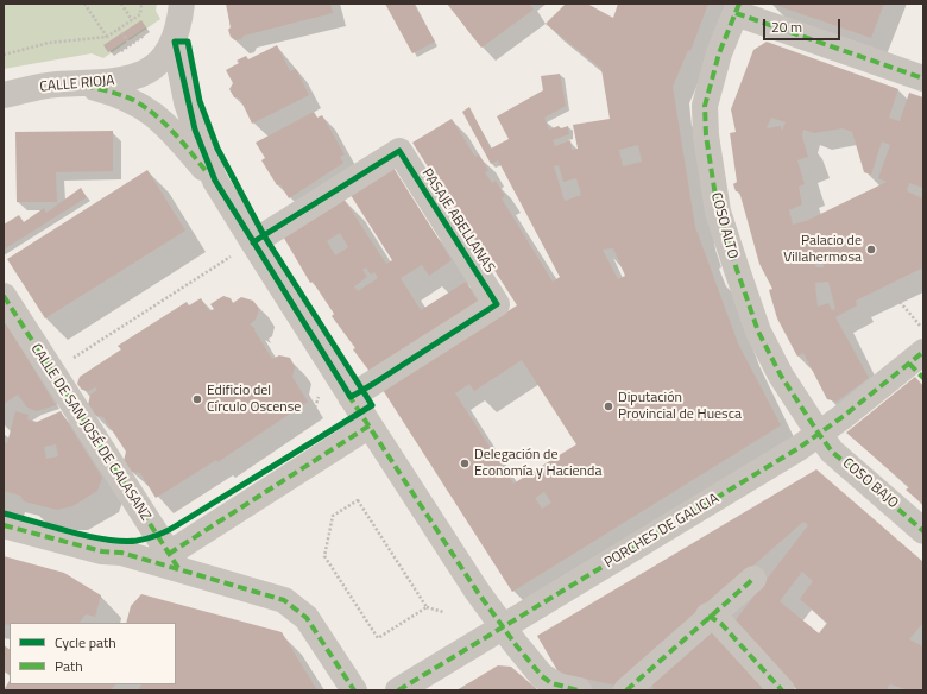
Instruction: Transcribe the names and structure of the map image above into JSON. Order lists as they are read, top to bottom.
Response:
{
  "streets": {
    "street": [
      "CALLE RIOJA",
      "PASAJE ABELLANAS",
      "COSO ALTO",
      "CALLE DE SAN JOSÉ DE CALASANZ",
      "COSO BAJO",
      "PORCHES DE GALICIA"
    ]
  },
  "crossings": [
    ["COSO ALTO", "COSO BAJO"],
    ["COSO ALTO", "PORCHES DE GALICIA"],
    ["COSO BAJO", "PORCHES DE GALICIA"]
  ],
  "places": [
    "Palacio de Villahermosa",
    "Edificio del Círculo Oscense",
    "Diputación Provincial de Huesca",
    "Delegación de Economía y Hacienda"
  ],
  "legend": ["Cycle path", "Path"],
  "scale_bar": "20 m"
}
